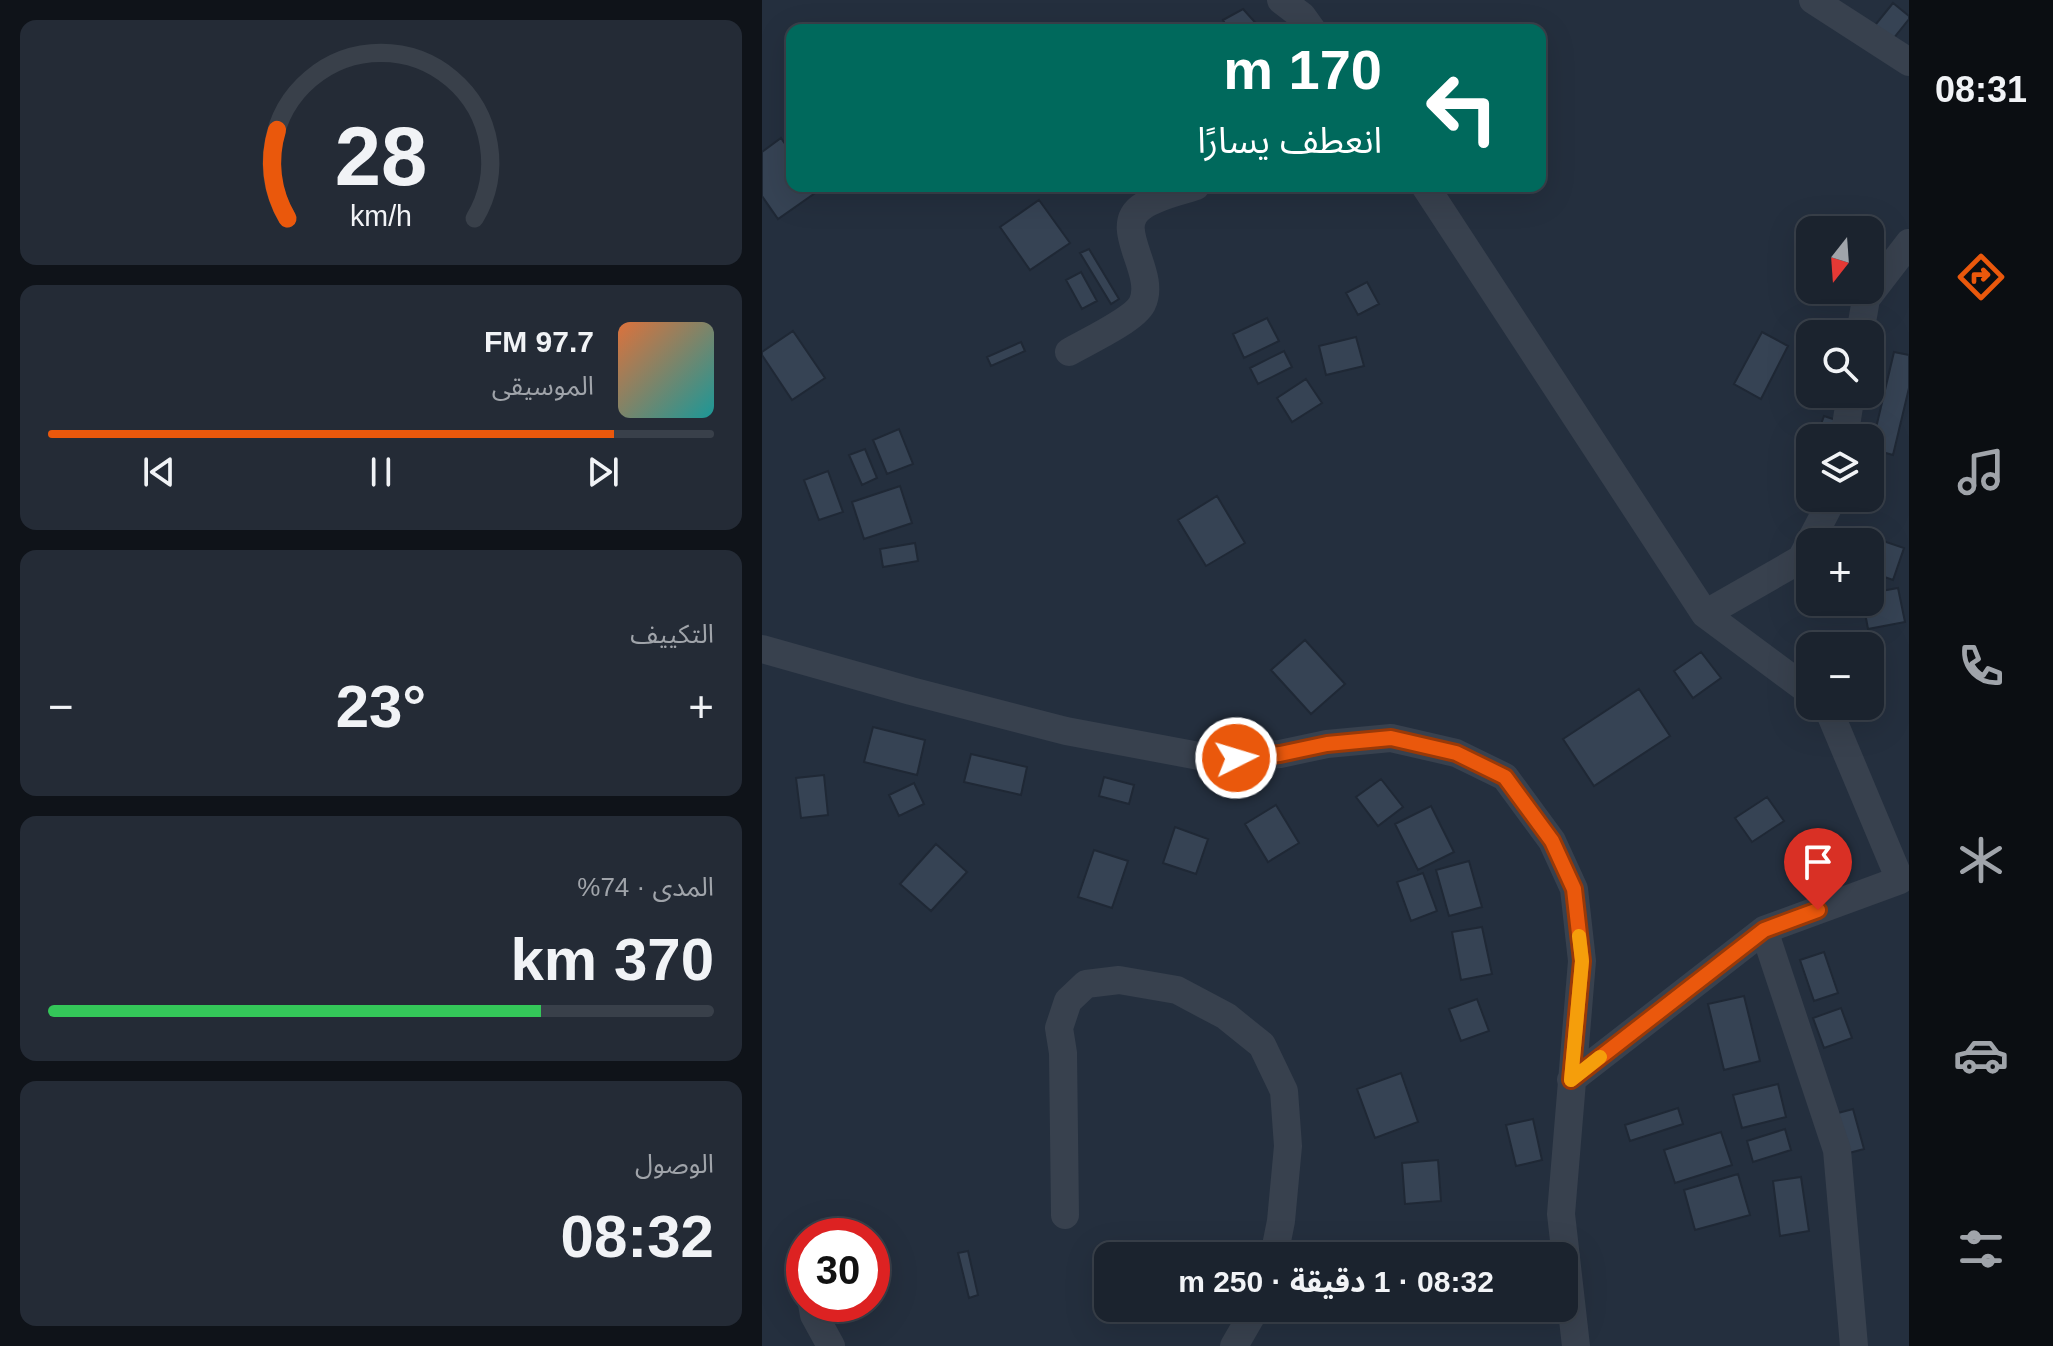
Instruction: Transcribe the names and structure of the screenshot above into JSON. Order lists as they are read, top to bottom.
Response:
{
  "north": "bottom",
  "page": {
    "tabs": "08:31",
    "turn": ["170 m", "انعطف يسارًا"],
    "map_buttons": ["+", "−"],
    "song": ["97.7 FM", "الموسيقى"],
    "tile": [
      "التكييف",
      ["المدى · 74%", "370 km"],
      ["الوصول", "08:32"]
    ],
    "heat": ["−", "23°", "+"],
    "limit": "30",
    "trip": "08:32 · 1 دقيقة · 250 m",
    "gauge": ["28", "km/h"]
  }
}
